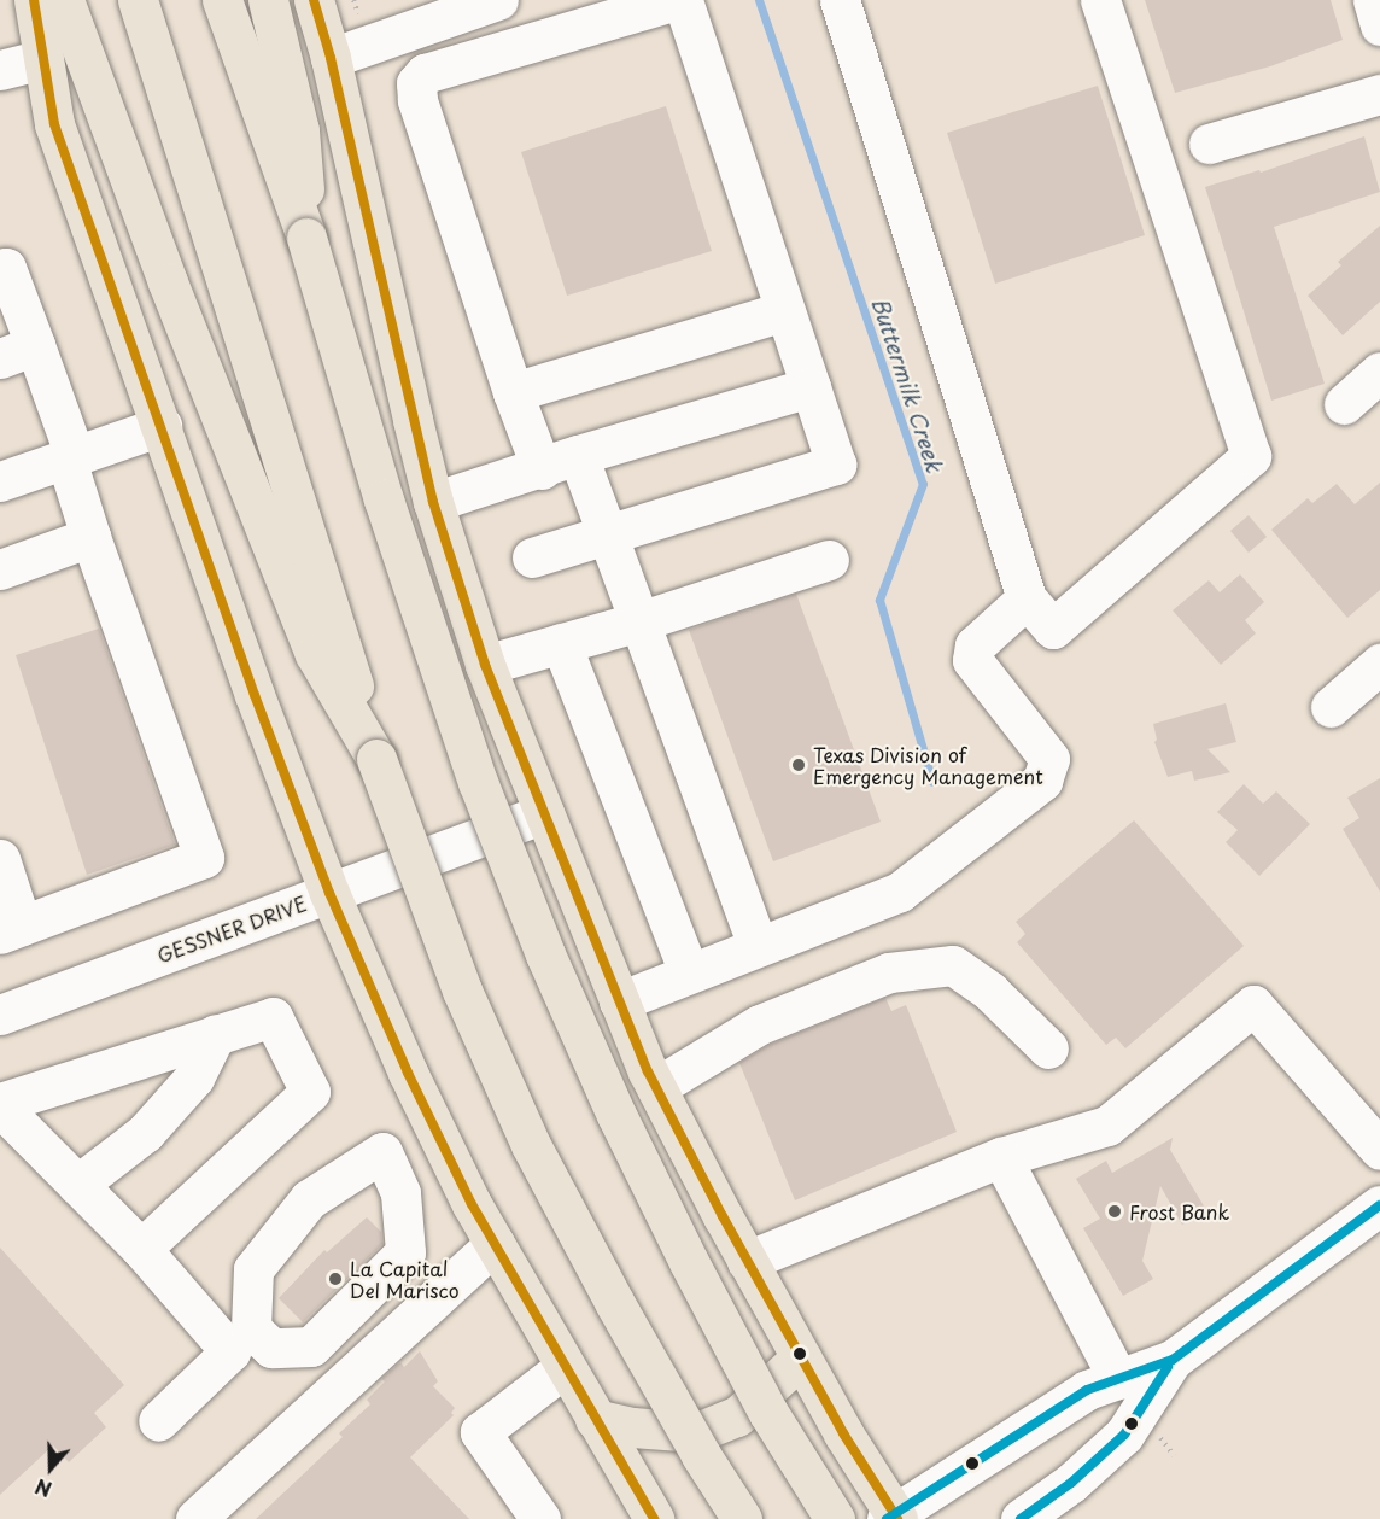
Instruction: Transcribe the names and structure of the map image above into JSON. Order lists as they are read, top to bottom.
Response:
{
  "streets": {
    "street": ["GESSNER DRIVE"]
  },
  "water": ["Buttermilk Creek"],
  "places": ["Texas Division of Emergency Management", "Frost Bank", "La Capital Del Marisco"],
  "north": "bottom"
}
